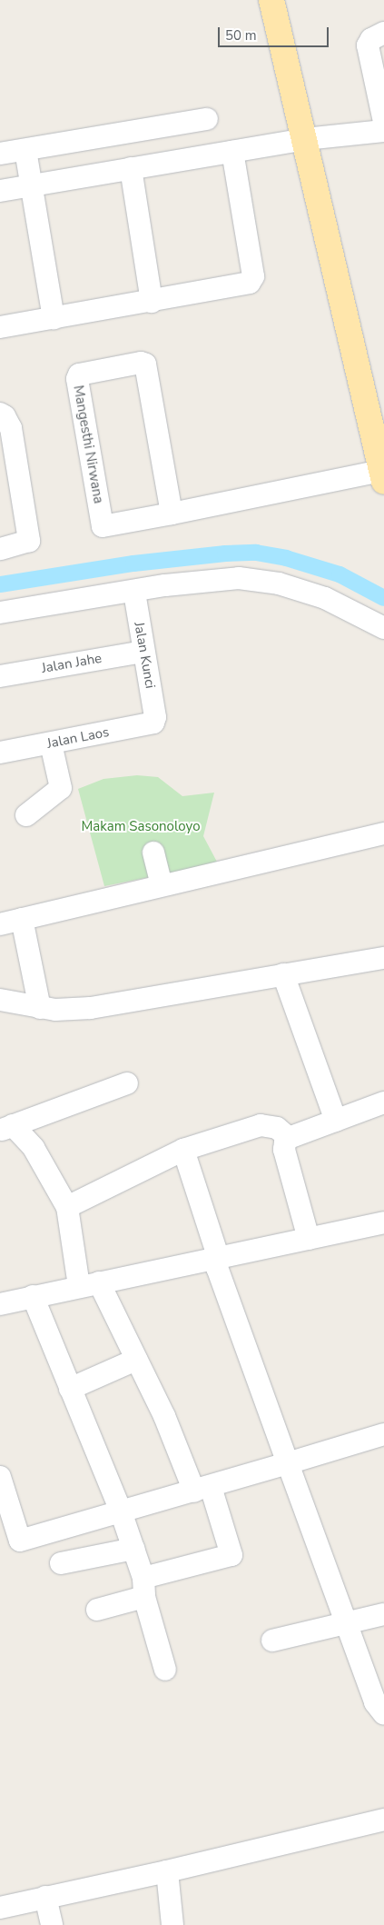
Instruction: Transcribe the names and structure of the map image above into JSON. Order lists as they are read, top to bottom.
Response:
{
  "streets": {
    "street": [
      "Mangesthi Nirwana",
      "Jalan Kunci",
      "Jalan Jahe",
      "Jalan Laos"
    ]
  },
  "crossings": [
    ["Jalan Kunci", "Jalan Jahe"],
    ["Jalan Kunci", "Jalan Laos"]
  ],
  "parks": ["Makam Sasonoloyo"],
  "scale_bar": "50 m"
}
